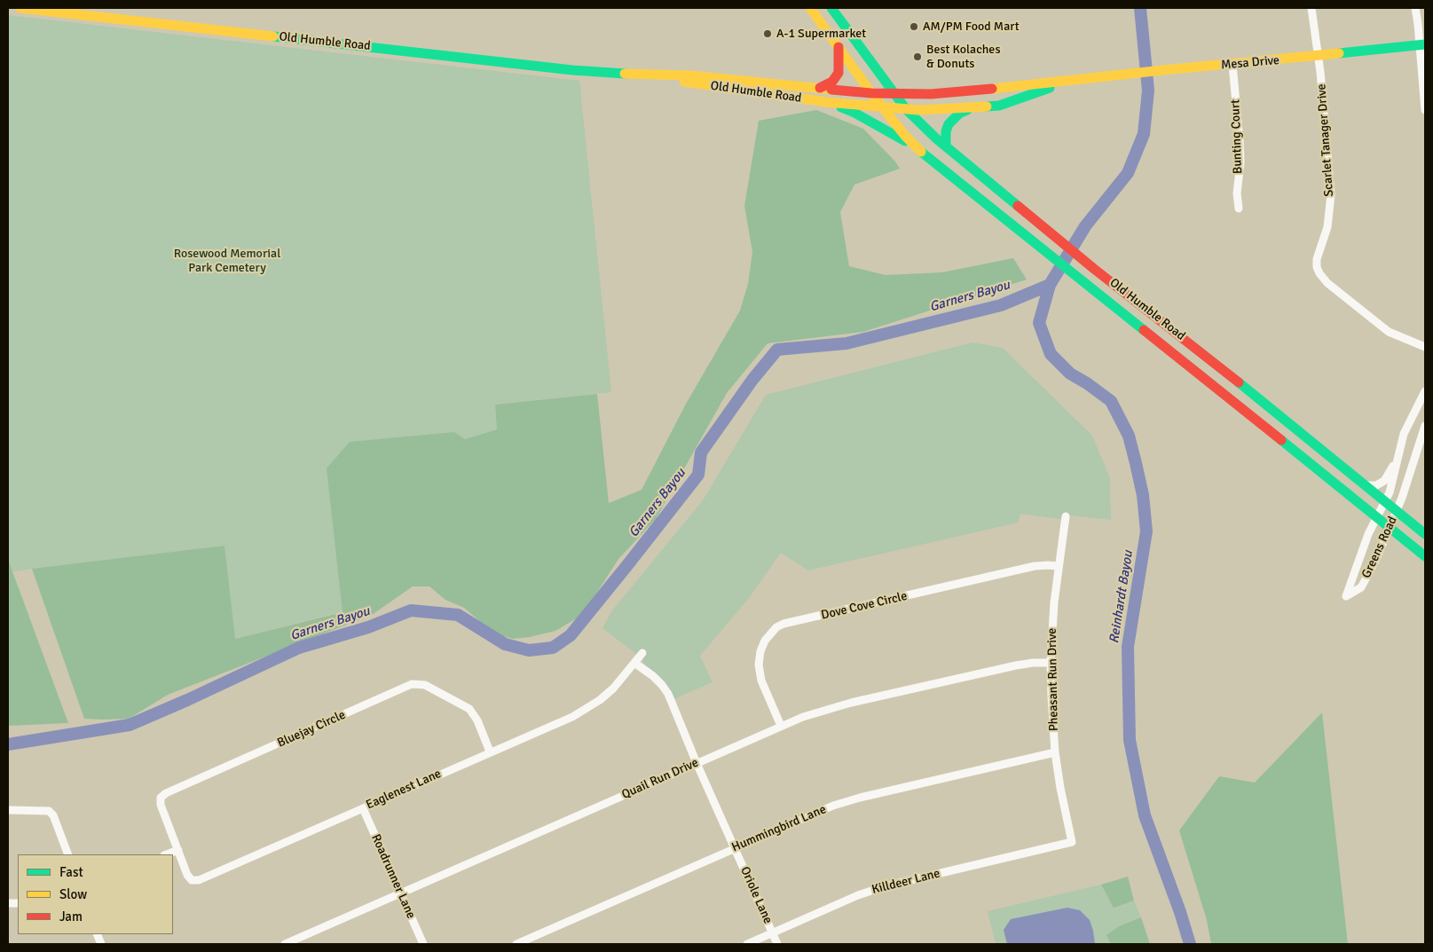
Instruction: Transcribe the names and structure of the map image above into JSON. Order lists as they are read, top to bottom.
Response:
{
  "streets": {
    "main road": ["Old Humble Road", "Mesa Drive"],
    "street": [
      "Bunting Court",
      "Scarlet Tanager Drive",
      "Greens Road",
      "Dove Cove Circle",
      "Pheasant Run Drive",
      "Bluejay Circle",
      "Quail Run Drive",
      "Eaglenest Lane",
      "Hummingbird Lane",
      "Roadrunner Lane",
      "Killdeer Lane",
      "Oriole Lane"
    ]
  },
  "crossings": [
    ["Old Humble Road", "Mesa Drive"],
    ["Old Humble Road", "Greens Road"],
    ["Mesa Drive", "Bunting Court"],
    ["Mesa Drive", "Scarlet Tanager Drive"],
    ["Dove Cove Circle", "Pheasant Run Drive"],
    ["Dove Cove Circle", "Quail Run Drive"],
    ["Pheasant Run Drive", "Quail Run Drive"],
    ["Pheasant Run Drive", "Hummingbird Lane"],
    ["Pheasant Run Drive", "Killdeer Lane"],
    ["Bluejay Circle", "Eaglenest Lane"],
    ["Quail Run Drive", "Roadrunner Lane"],
    ["Quail Run Drive", "Oriole Lane"],
    ["Eaglenest Lane", "Roadrunner Lane"],
    ["Eaglenest Lane", "Oriole Lane"],
    ["Hummingbird Lane", "Oriole Lane"],
    ["Killdeer Lane", "Oriole Lane"]
  ],
  "water": ["Garners Bayou", "Reinhardt Bayou"],
  "parks": ["Rosewood Memorial Park Cemetery"],
  "places": ["AM/PM Food Mart", "A-1 Supermarket", "Best Kolaches & Donuts"],
  "legend": ["Fast", "Slow", "Jam"]
}
